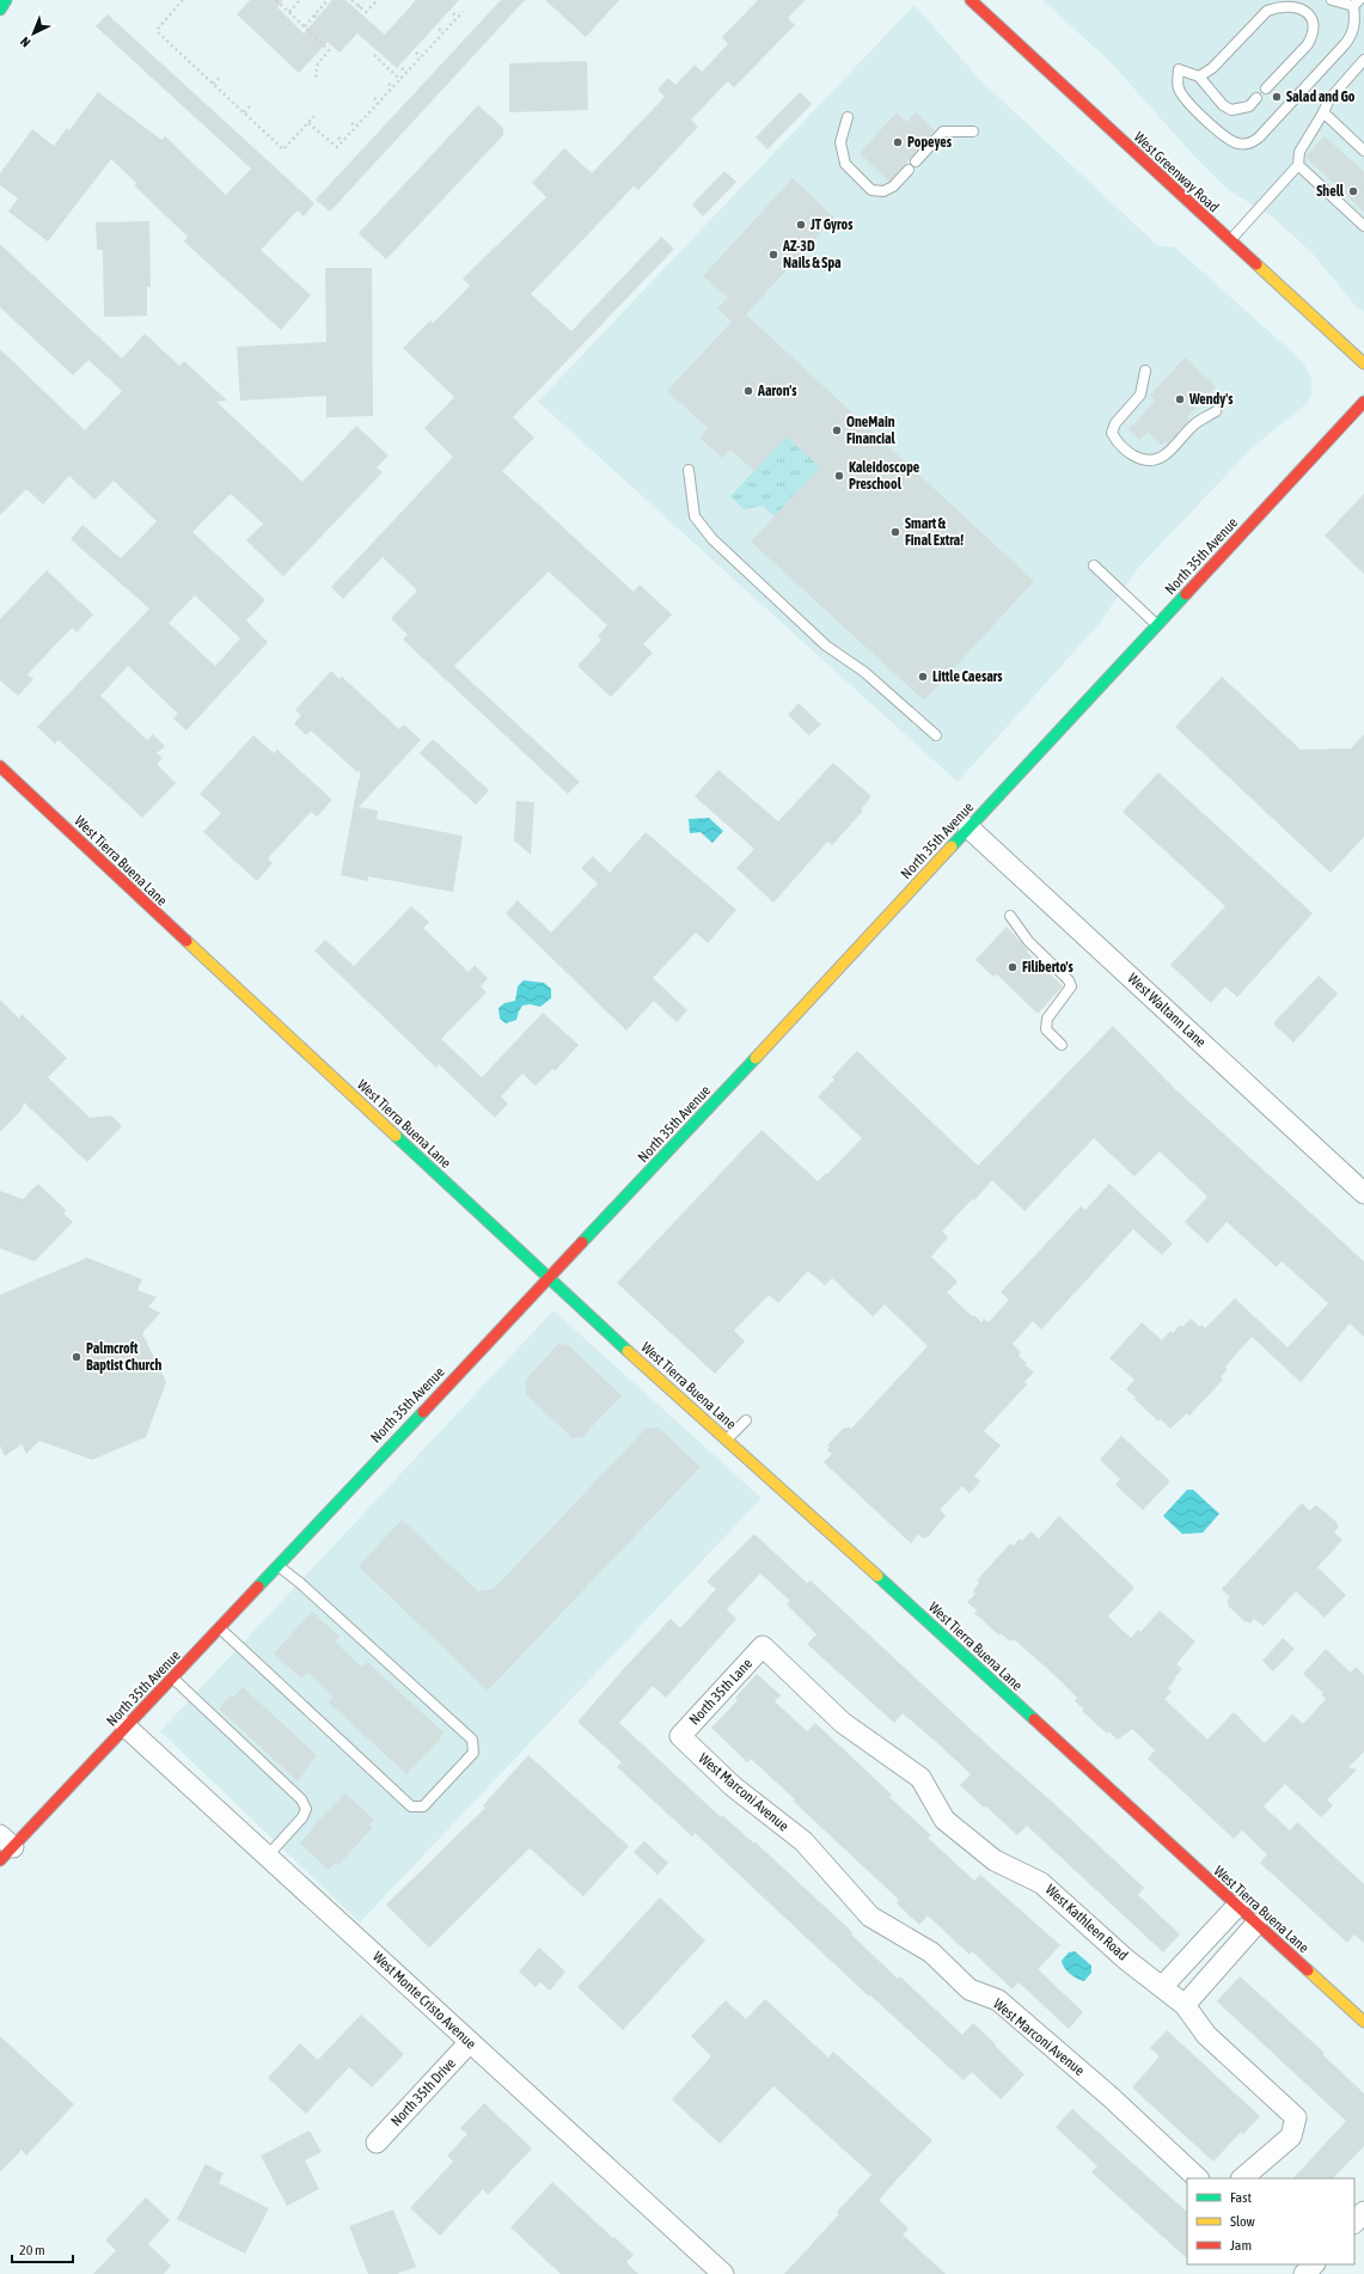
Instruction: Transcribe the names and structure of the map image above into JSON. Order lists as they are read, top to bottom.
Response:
{
  "streets": {
    "main road": ["West Greenway Road", "North 35th Avenue", "West Tierra Buena Lane"],
    "street": [
      "West Waltann Lane",
      "North 35th Lane",
      "West Marconi Avenue",
      "West Kathleen Road",
      "West Monte Cristo Avenue",
      "North 35th Drive"
    ]
  },
  "crossings": [
    ["North 35th Avenue", "West Tierra Buena Lane"],
    ["North 35th Avenue", "West Waltann Lane"],
    ["North 35th Avenue", "West Monte Cristo Avenue"],
    ["North 35th Lane", "West Marconi Avenue"],
    ["North 35th Lane", "West Kathleen Road"],
    ["West Monte Cristo Avenue", "North 35th Drive"]
  ],
  "places": [
    "Salad and Go",
    "Popeyes",
    "Shell",
    "JT Gyros",
    "AZ-3D Nails & Spa",
    "Aaron's",
    "Wendy's",
    "OneMain Financial",
    "Kaleidoscope Preschool",
    "Smart & Final Extra!",
    "Little Caesars",
    "Filiberto's",
    "Palmcroft Baptist Church"
  ],
  "legend": ["Fast", "Slow", "Jam"],
  "scale_bar": "20 m",
  "north": "bottom left"
}
